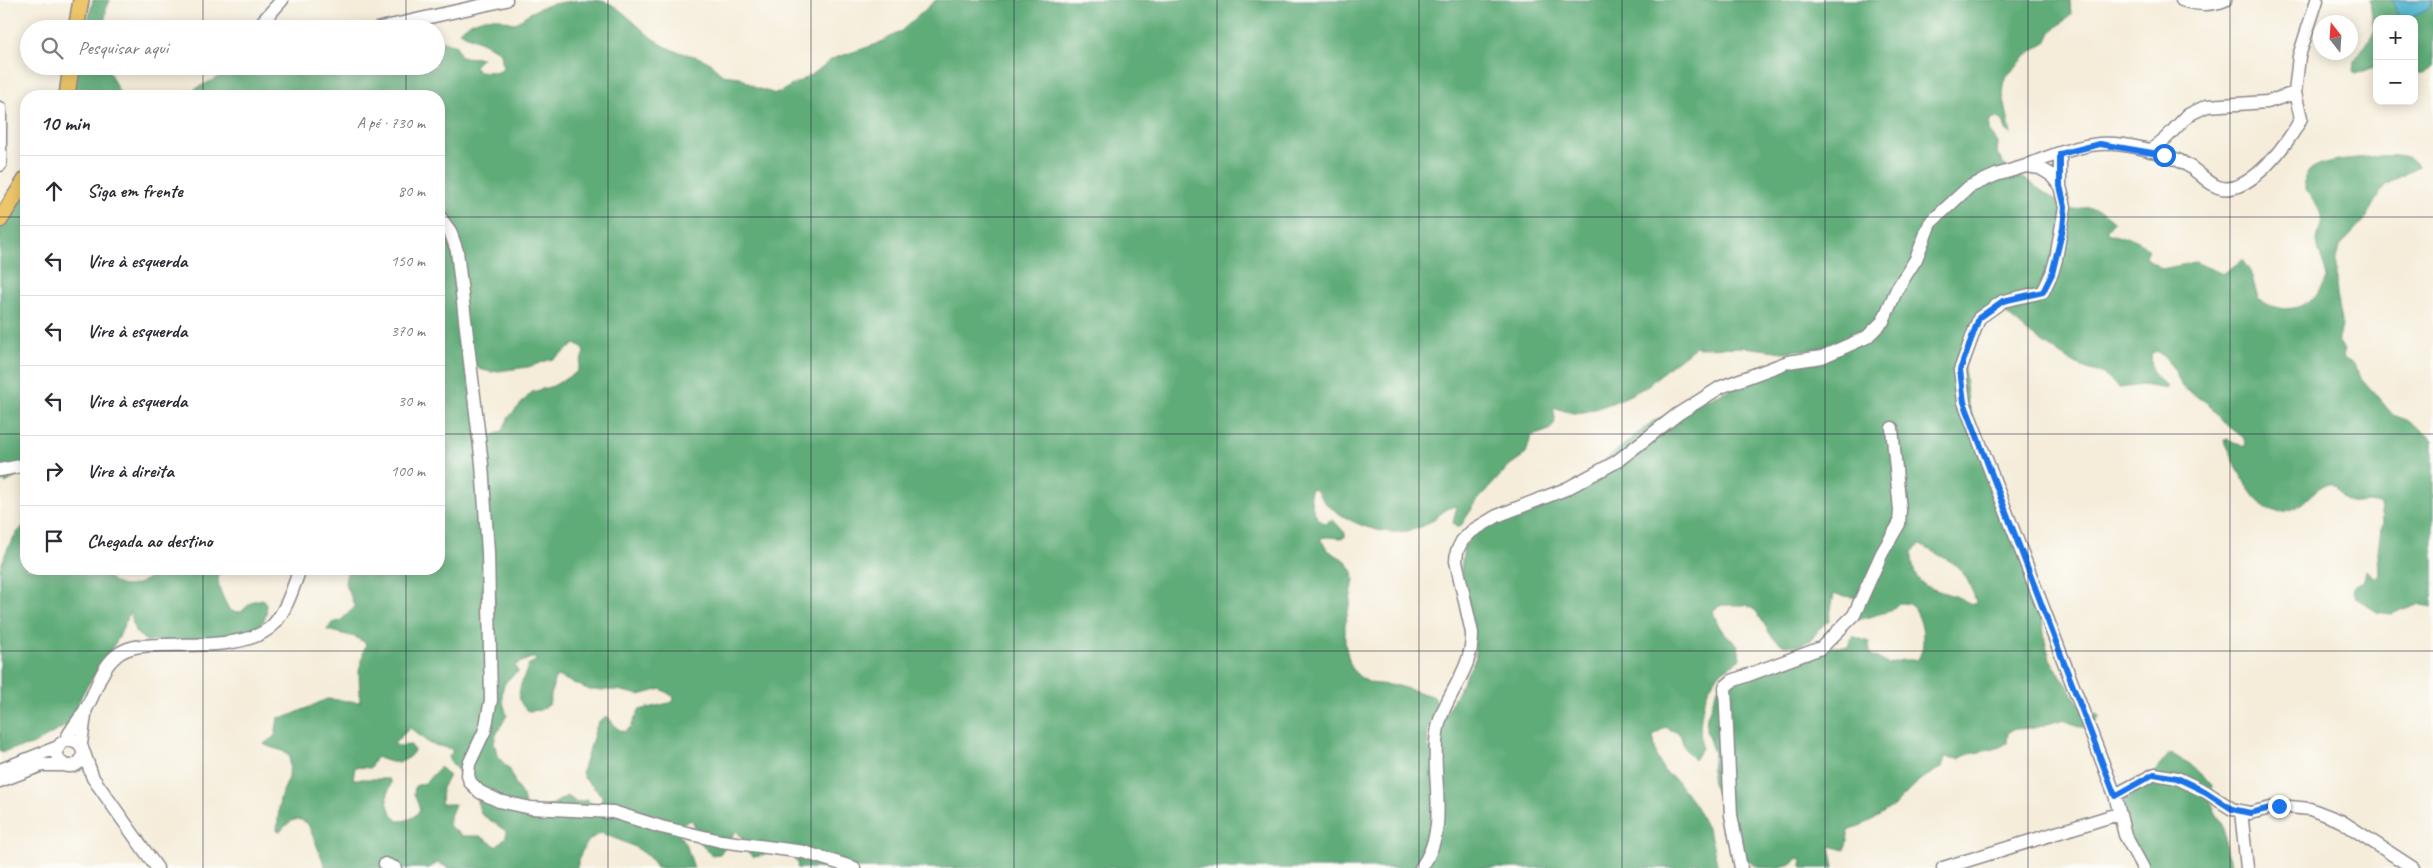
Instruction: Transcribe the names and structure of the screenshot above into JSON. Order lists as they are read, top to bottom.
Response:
{
  "north": "top",
  "page": {
    "map_buttons": ["+", "−"],
    "search": "Pesquisar aqui",
    "heading": ["10 min", "A pé · 730 m"],
    "list": [
      ["Siga em frente", "80 m"],
      ["Vire à esquerda", "150 m"],
      ["Vire à esquerda", "370 m"],
      ["Vire à esquerda", "30 m"],
      ["Vire à direita", "100 m"],
      "Chegada ao destino"
    ]
  }
}
